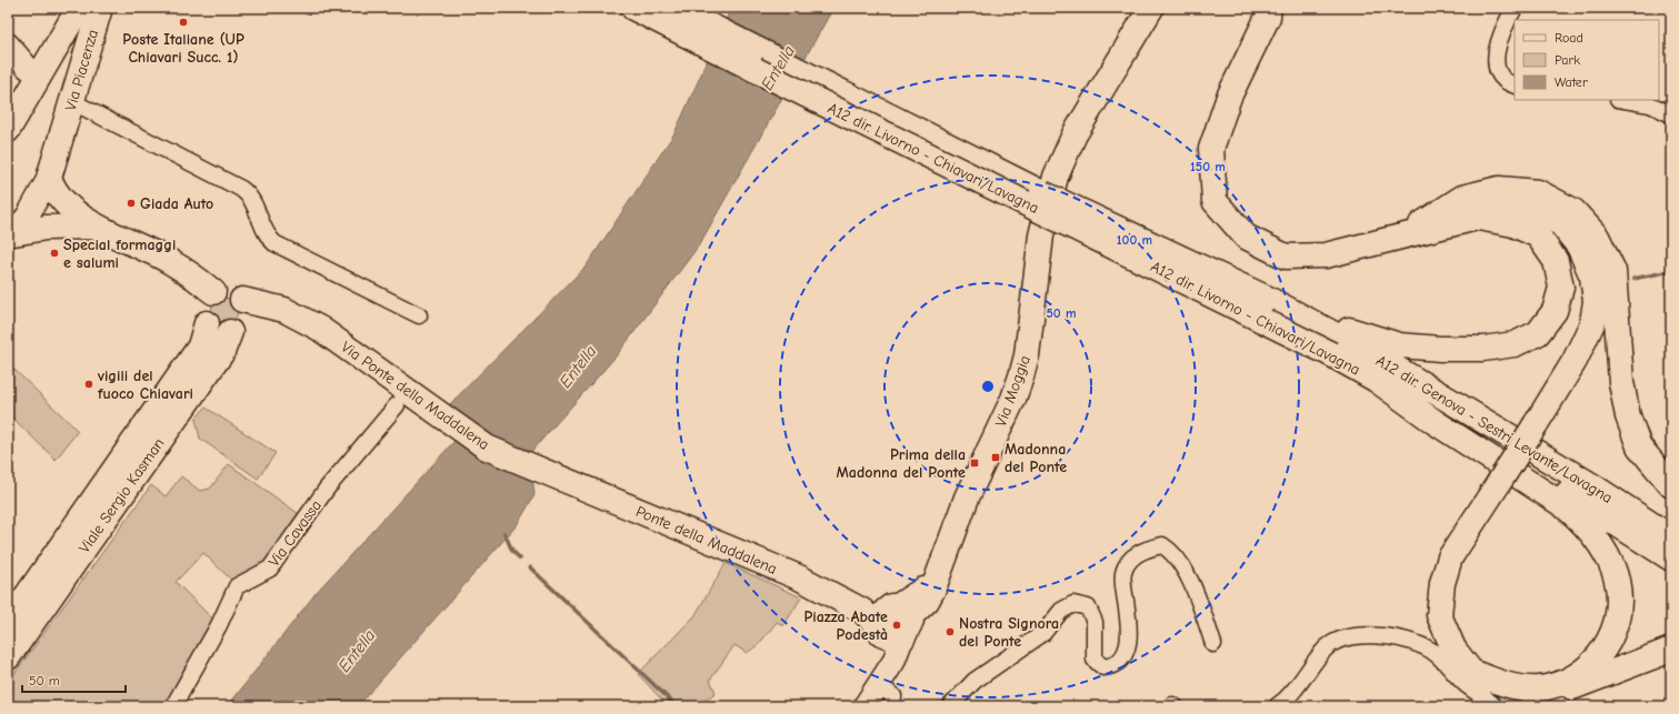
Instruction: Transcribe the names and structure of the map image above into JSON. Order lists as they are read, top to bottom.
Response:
{
  "streets": {
    "main road": [
      "Via Piacenza",
      "A12 dir. Livorno - Chiavari/Lavagna",
      "Via Moggia",
      "Via Ponte della Maddalena",
      "A12 dir. Genova - Sestri Levante/Lavagna",
      "Viale Sergio Kasman",
      "Ponte della Maddalena"
    ],
    "street": ["Via Cavassa"]
  },
  "crossings": [
    ["Via Moggia", "Ponte della Maddalena"],
    ["Via Ponte della Maddalena", "Viale Sergio Kasman"],
    ["Via Ponte della Maddalena", "Ponte della Maddalena"]
  ],
  "water": ["Entella"],
  "places": {
    "other": [
      "Poste Italiane (UP Chiavari Succ. 1)",
      "Giada Auto",
      "Special formaggi e salumi",
      "vigili del fuoco Chiavari",
      "Piazza Abate Podestà",
      "Nostra Signora del Ponte"
    ],
    "transit": ["Madonna del Ponte", "Prima della Madonna del Ponte"]
  },
  "legend": ["Road", "Park", "Water"],
  "scale_bar": "50 m",
  "rings": ["150 m", "100 m", "50 m"]
}
